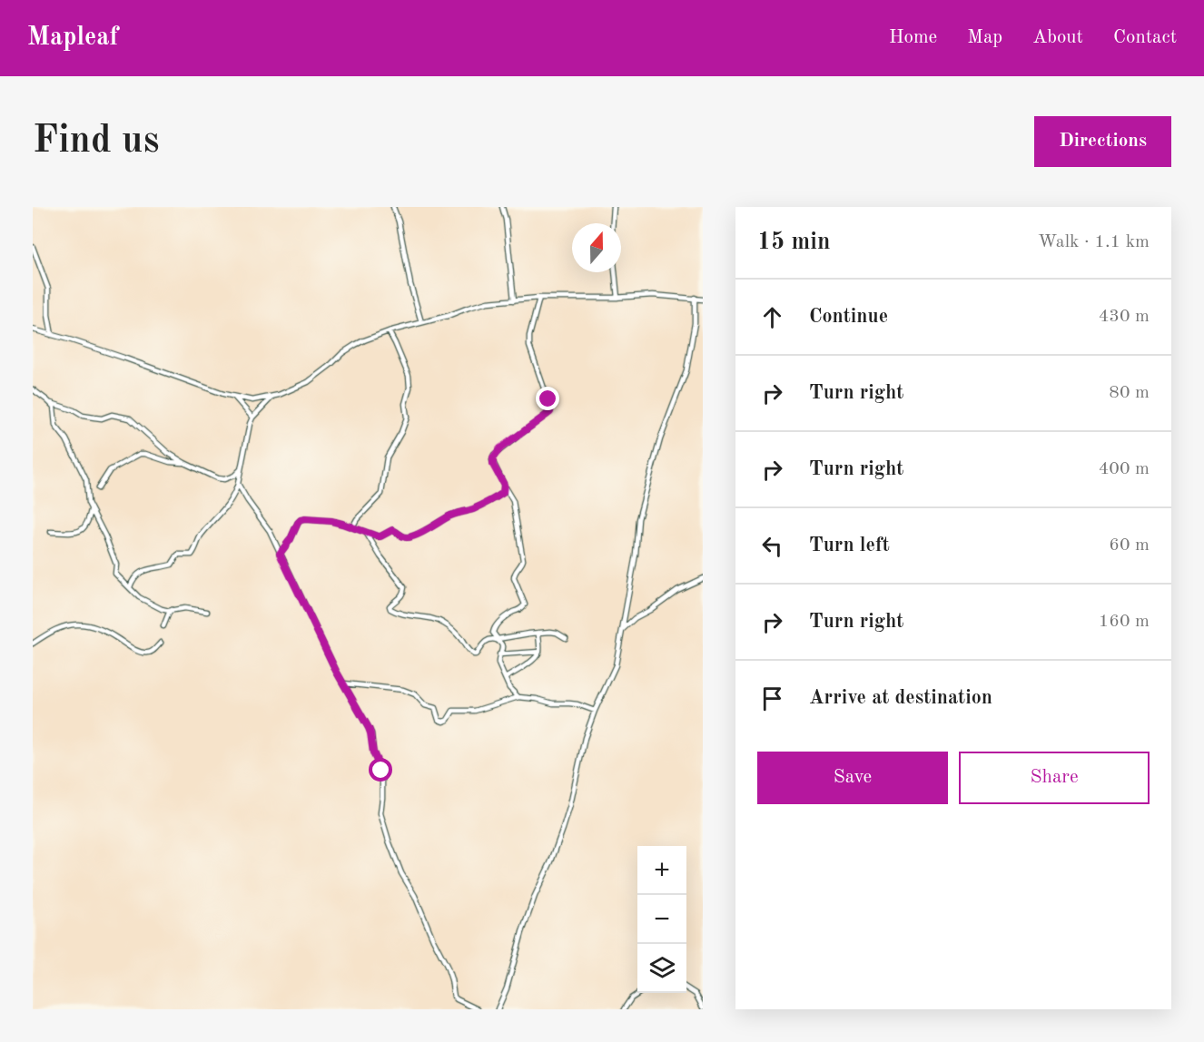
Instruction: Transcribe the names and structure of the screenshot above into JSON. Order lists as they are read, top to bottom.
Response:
{
  "north": "top",
  "page": {
    "header": "Mapleaf",
    "nav": [
      "Home",
      "Map",
      "About",
      "Contact"
    ],
    "buttons": [
      "Directions",
      ["Save", "Share"]
    ],
    "title": "Find us",
    "heading": ["15 min", "Walk · 1.1 km"],
    "list": [
      ["Continue", "430 m"],
      ["Turn right", "80 m"],
      ["Turn right", "400 m"],
      ["Turn left", "60 m"],
      ["Turn right", "160 m"],
      "Arrive at destination"
    ],
    "map_buttons": ["+", "−"]
  }
}
